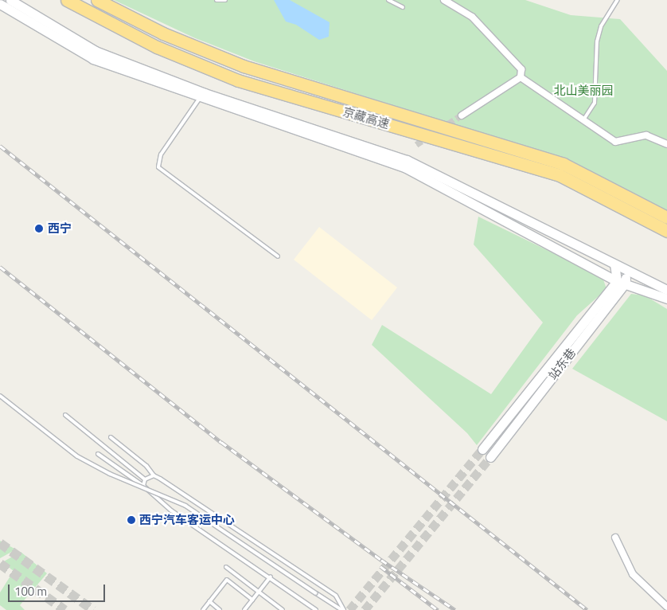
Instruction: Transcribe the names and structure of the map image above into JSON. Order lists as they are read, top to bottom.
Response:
{
  "streets": {
    "highway": ["京藏高速"],
    "main road": ["站东巷"]
  },
  "parks": ["北山美丽园"],
  "places": ["西宁", "西宁汽车客运中心"],
  "scale_bar": "100 m"
}
